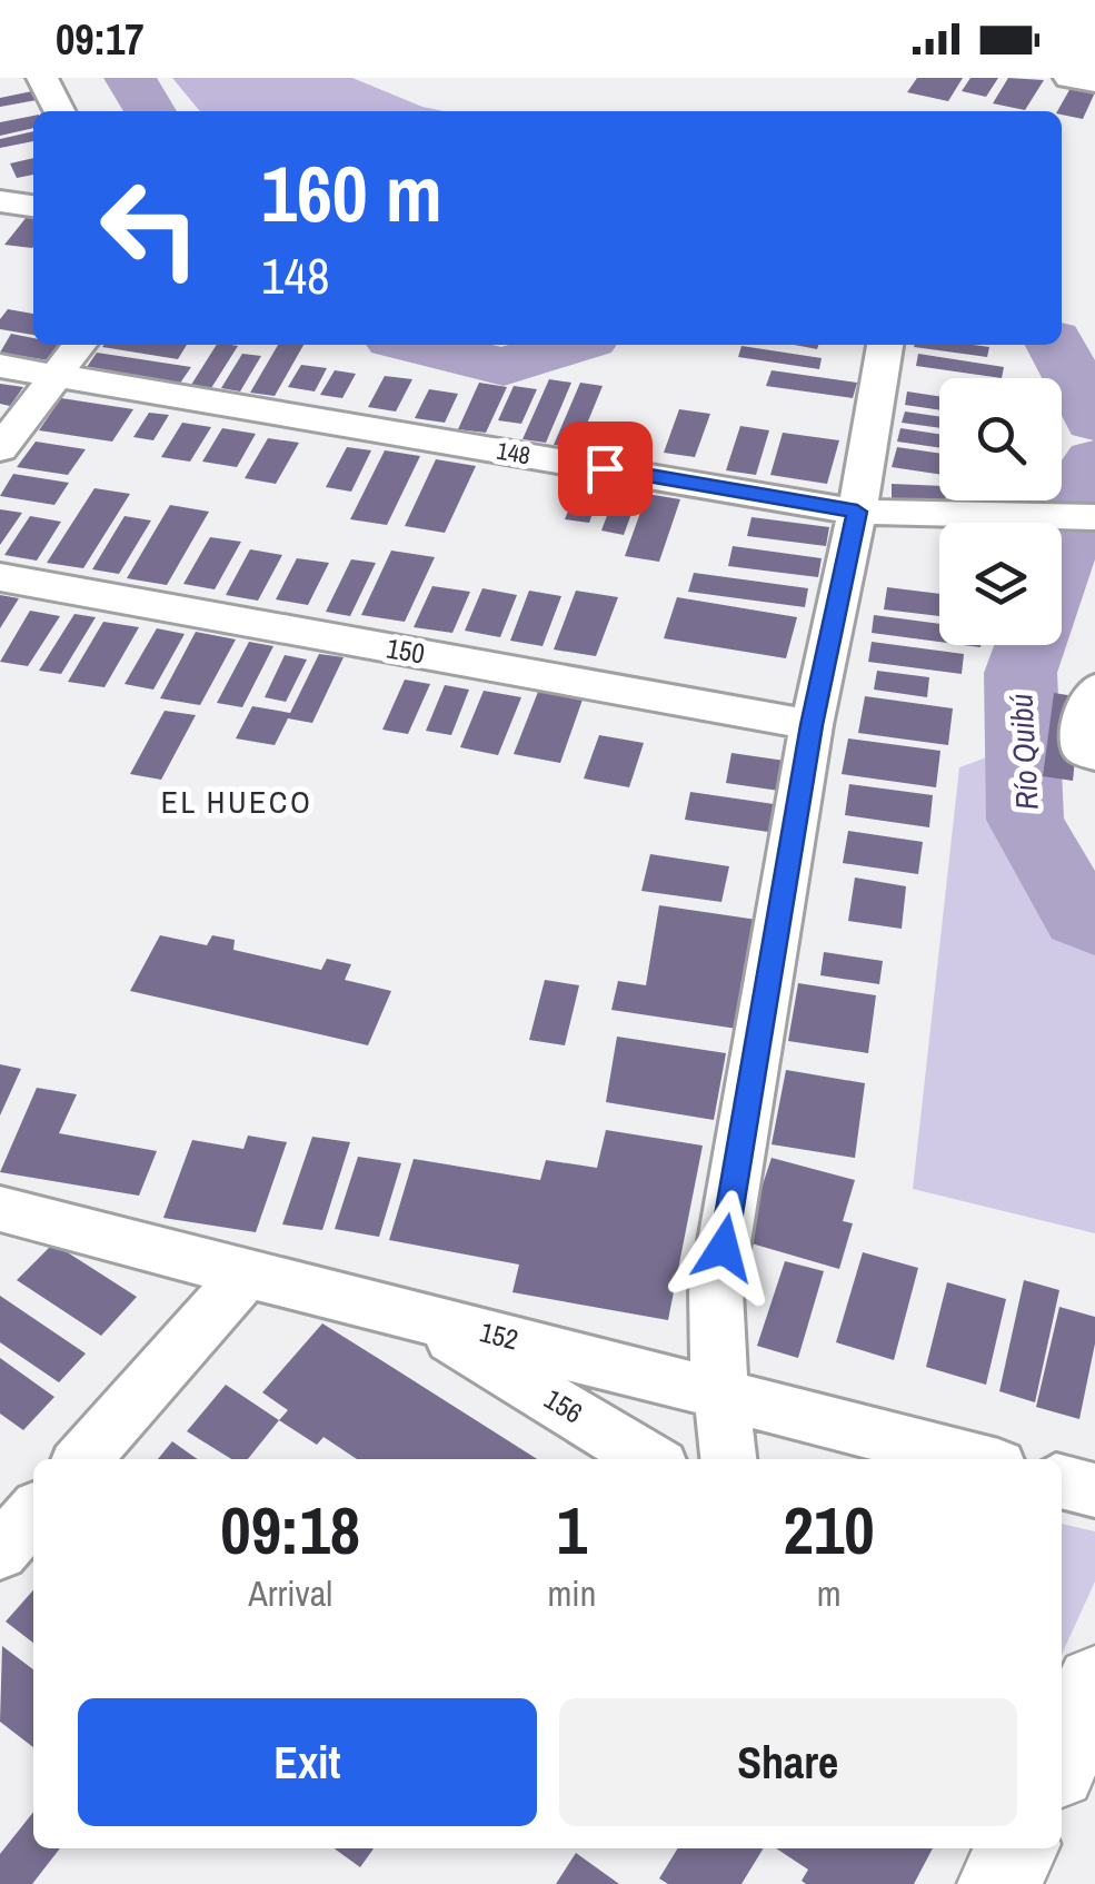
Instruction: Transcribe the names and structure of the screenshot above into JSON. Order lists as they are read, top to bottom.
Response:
{
  "streets": {
    "street": [
      "148",
      "150",
      "152",
      "156"
    ]
  },
  "crossings": [
    ["152", "156"]
  ],
  "districts": ["EL HUECO"],
  "water": ["Río Quibú"],
  "page": {
    "status": "09:17",
    "turn": ["160 m", "148"],
    "eta": [
      "09:18",
      "Arrival",
      "1",
      "min",
      "210",
      "m"
    ],
    "buttons": ["Exit", "Share"]
  }
}
